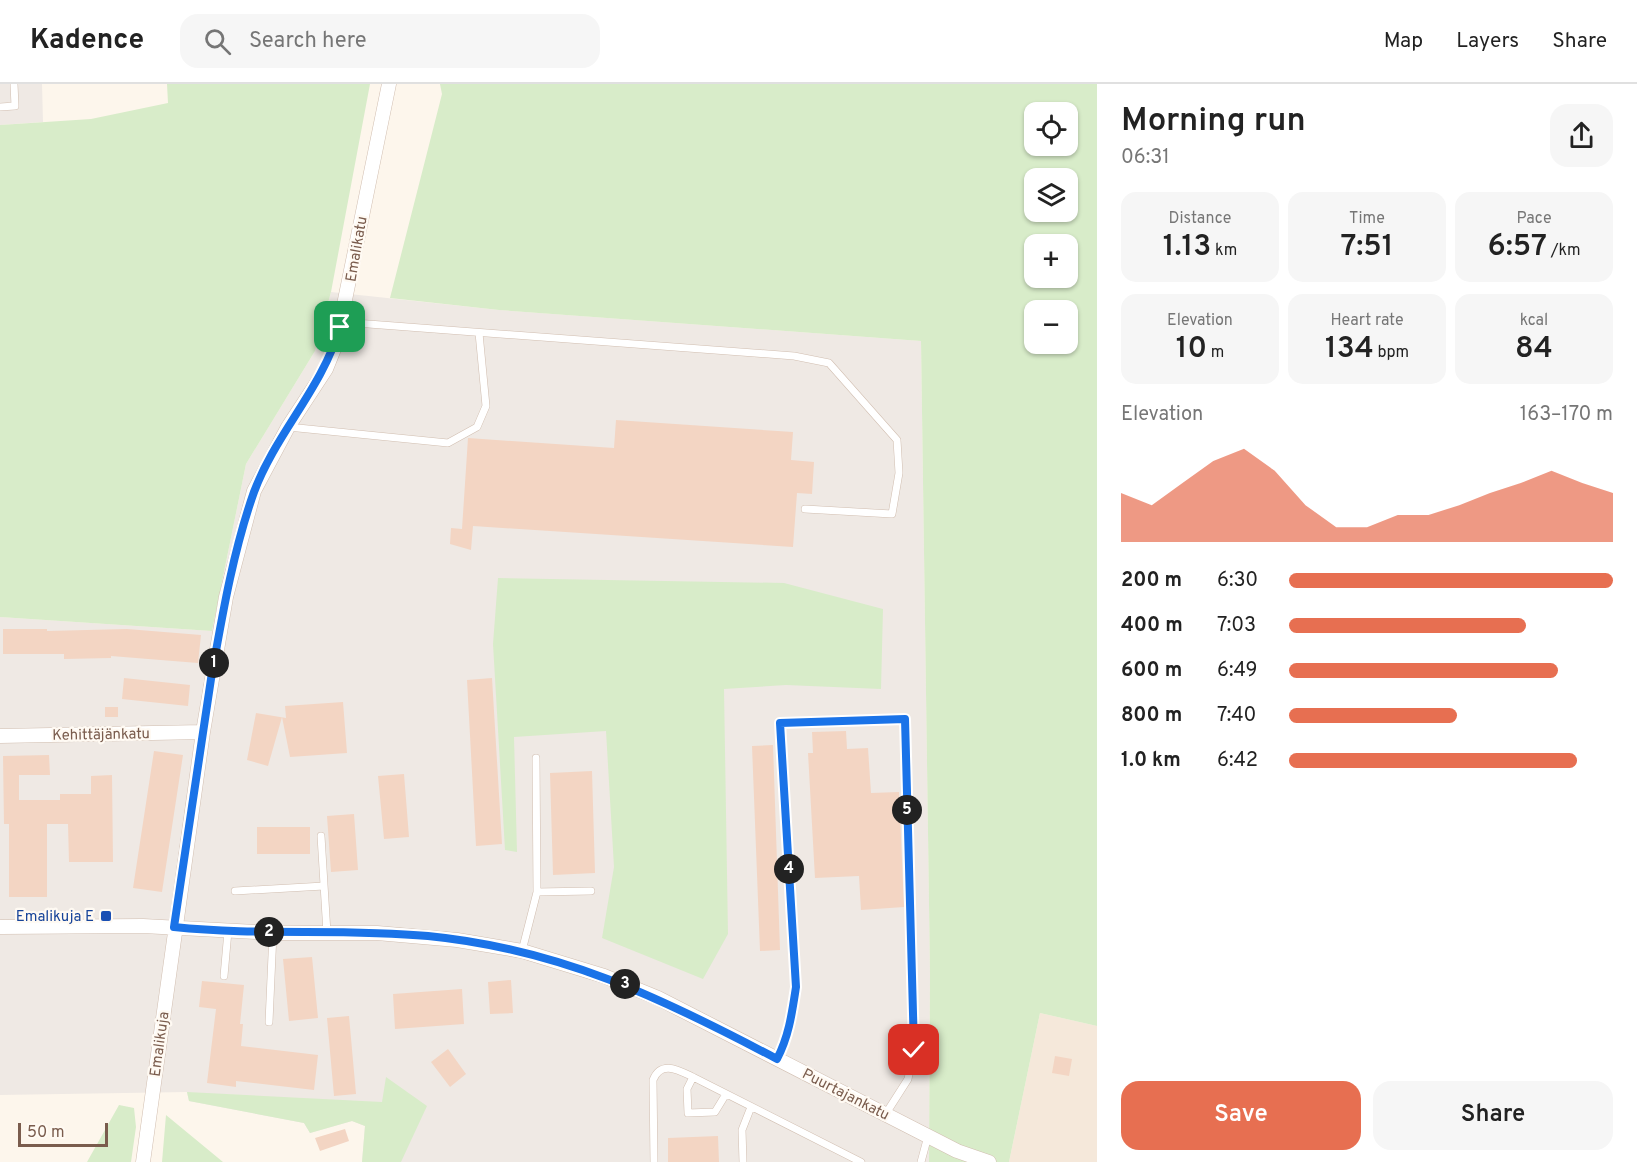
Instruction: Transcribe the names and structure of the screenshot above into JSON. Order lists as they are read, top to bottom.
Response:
{
  "streets": {
    "street": [
      "Emalikatu",
      "Kehittäjänkatu",
      "Emalikuja",
      "Puurtajankatu"
    ]
  },
  "crossings": [
    ["Emalikatu", "Kehittäjänkatu"],
    ["Emalikatu", "Emalikuja"],
    ["Emalikatu", "Puurtajankatu"],
    ["Emalikuja", "Puurtajankatu"]
  ],
  "places": {
    "transit": ["Emalikuja E"]
  },
  "scale_bar": "50 m",
  "page": {
    "header": "Kadence",
    "search": "Search here",
    "nav": ["Map", "Layers", "Share"],
    "heading": ["Morning run", "06:31"],
    "map_buttons": ["+", "−"],
    "stats": [
      ["Distance", "1.13 km"],
      ["Time", "7:51"],
      ["Pace", "6:57 /km"],
      ["Elevation", "10 m"],
      ["Heart rate", "134 bpm"],
      ["kcal", "84"]
    ],
    "chart": ["Elevation", "163–170 m"],
    "list": [
      {
        "name": "200 m",
        "note": "6:30"
      },
      {
        "name": "400 m",
        "note": "7:03"
      },
      {
        "name": "600 m",
        "note": "6:49"
      },
      {
        "name": "800 m",
        "note": "7:40"
      },
      {
        "name": "1.0 km",
        "note": "6:42"
      }
    ],
    "pins": [
      "1",
      "5",
      "4",
      "2",
      "3"
    ],
    "buttons": ["Save", "Share"],
    "scale": "50 m"
  }
}
